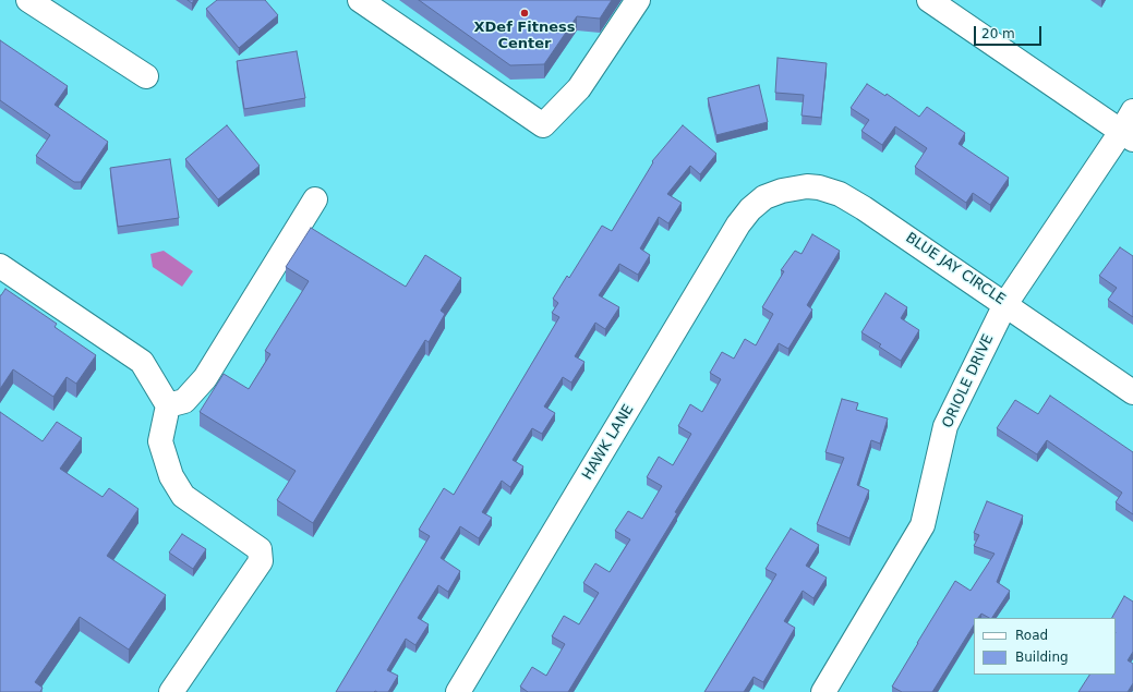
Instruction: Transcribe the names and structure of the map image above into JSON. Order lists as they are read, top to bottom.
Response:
{
  "streets": {
    "street": ["BLUE JAY CIRCLE", "ORIOLE DRIVE", "HAWK LANE"]
  },
  "crossings": [
    ["BLUE JAY CIRCLE", "ORIOLE DRIVE"],
    ["BLUE JAY CIRCLE", "HAWK LANE"]
  ],
  "places": ["XDef Fitness Center"],
  "legend": ["Road", "Building"],
  "scale_bar": "20 m"
}
